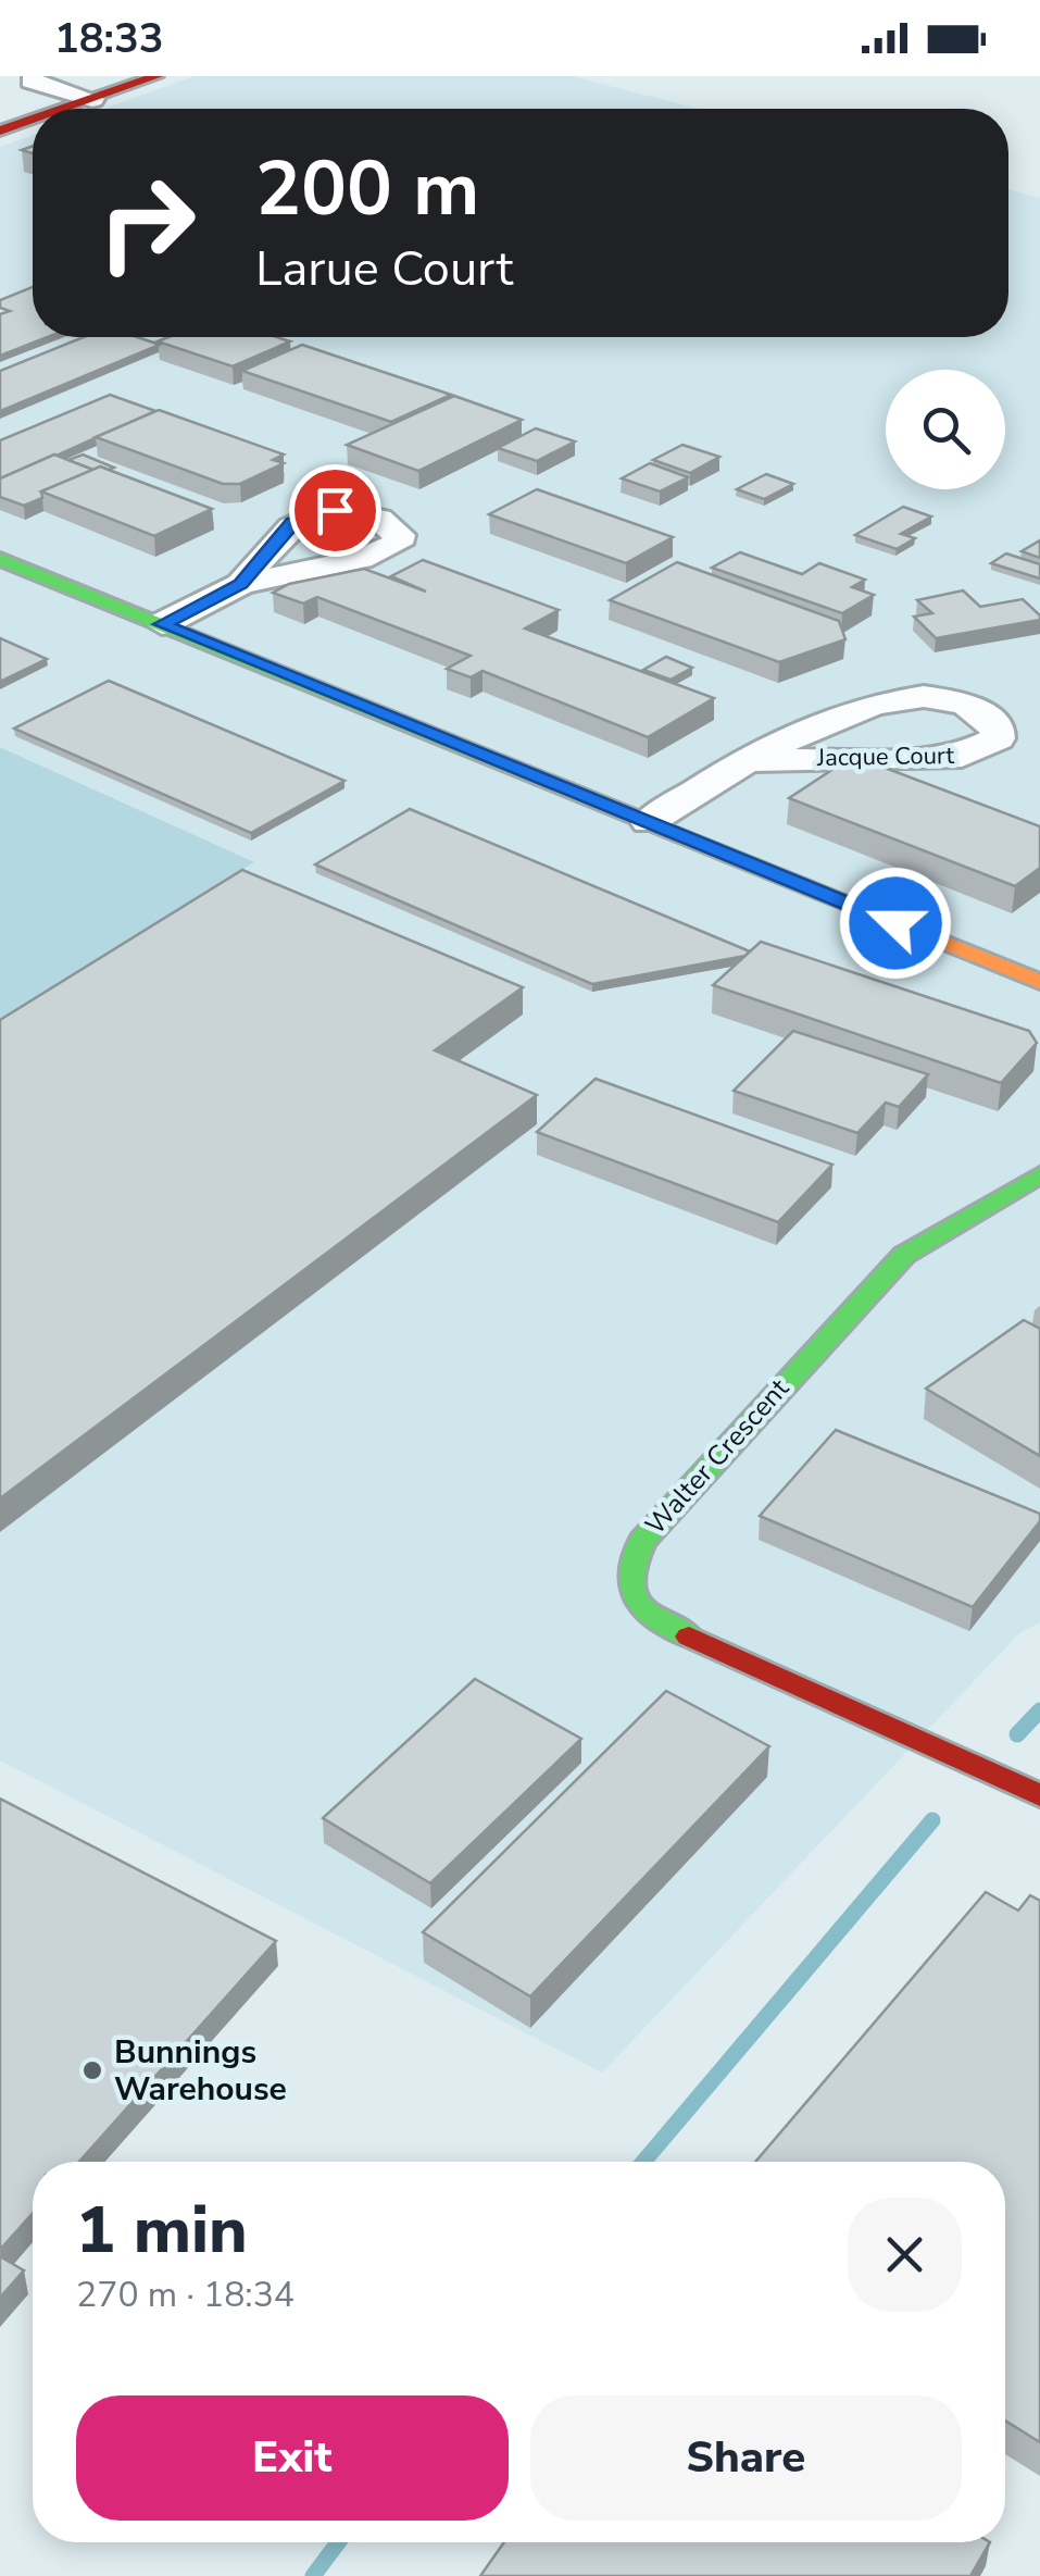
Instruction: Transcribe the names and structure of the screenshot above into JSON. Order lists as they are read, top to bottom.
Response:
{
  "streets": {
    "street": ["Jacque Court", "Walter Crescent"]
  },
  "places": ["Bunnings Warehouse"],
  "page": {
    "status": "18:33",
    "turn": ["200 m", "Larue Court"],
    "heading": ["1 min", "270 m · 18:34"],
    "buttons": ["Exit", "Share"]
  }
}
